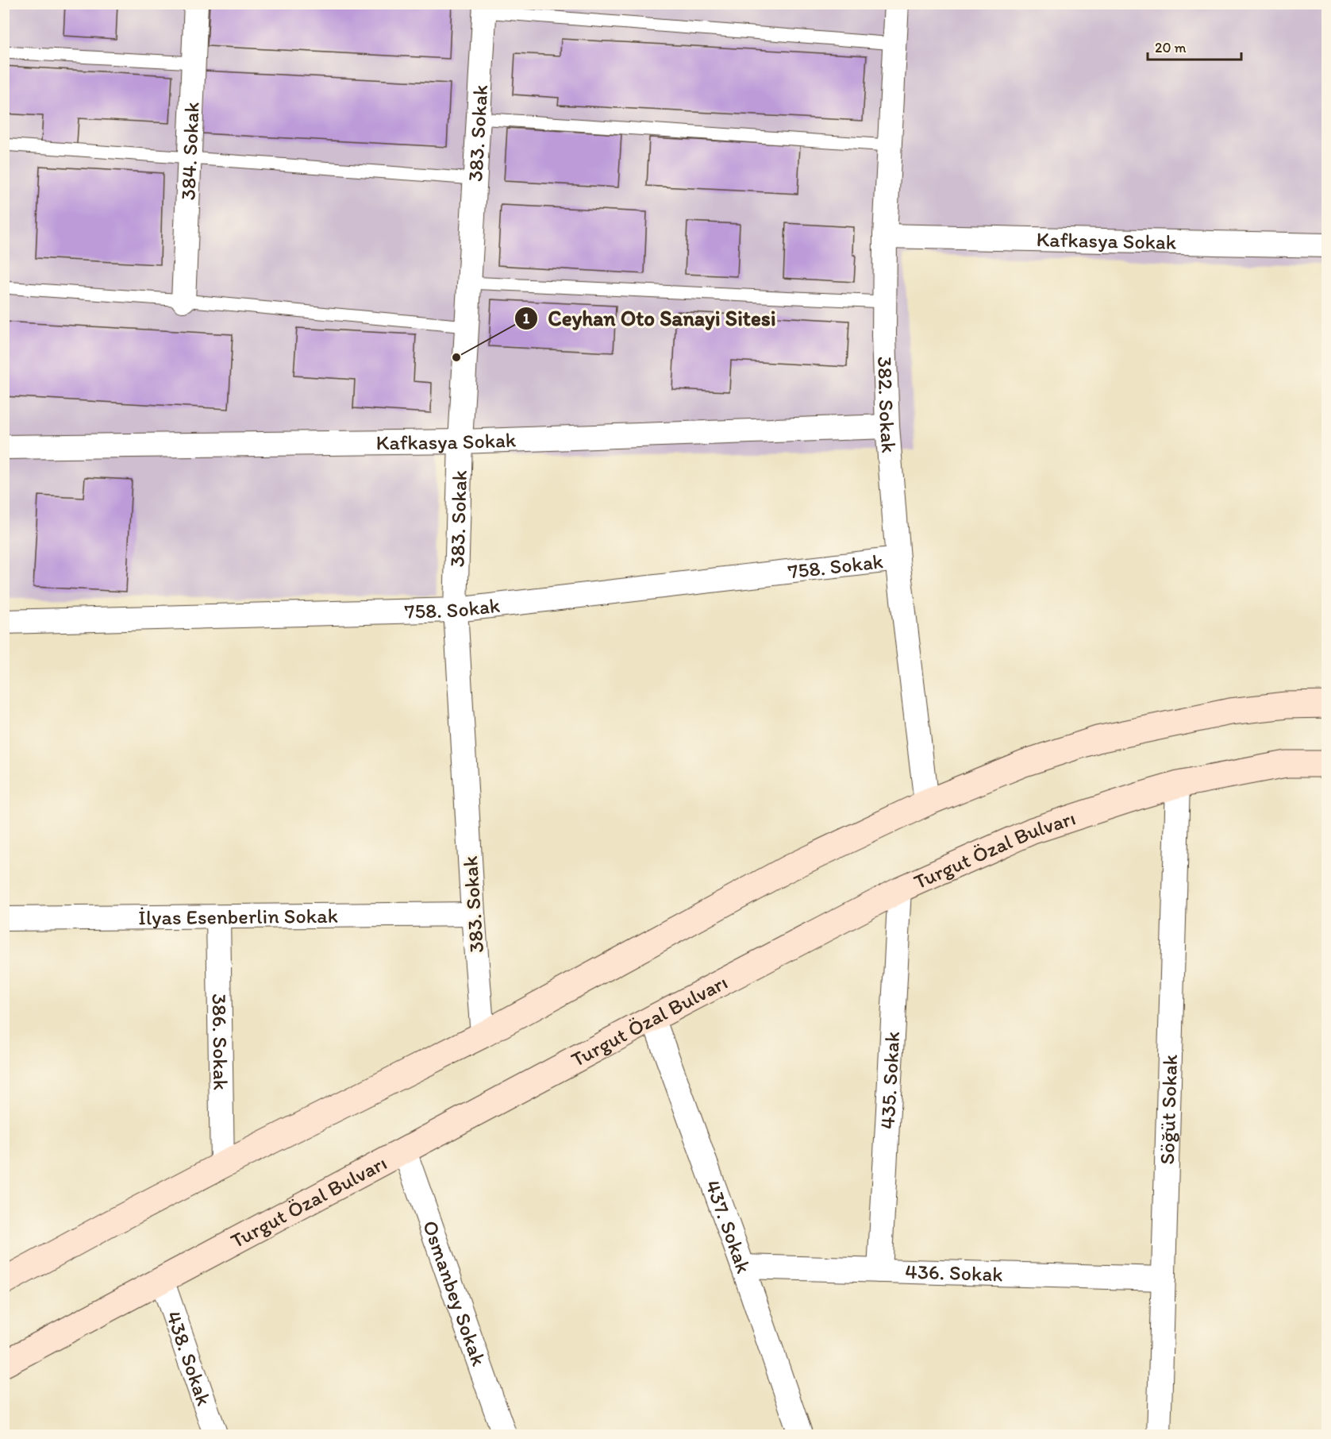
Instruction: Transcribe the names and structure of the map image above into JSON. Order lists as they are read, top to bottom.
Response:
{
  "streets": {
    "street": [
      "383. Sokak",
      "384. Sokak",
      "Kafkasya Sokak",
      "382. Sokak",
      "758. Sokak",
      "Turgut Özal Bulvarı",
      "İlyas Esenberlin Sokak",
      "386. Sokak",
      "435. Sokak",
      "Söğüt Sokak",
      "437. Sokak",
      "436. Sokak",
      "Osmanbey Sokak",
      "438. Sokak"
    ]
  },
  "crossings": [
    ["383. Sokak", "Kafkasya Sokak"],
    ["383. Sokak", "758. Sokak"],
    ["383. Sokak", "İlyas Esenberlin Sokak"],
    ["Kafkasya Sokak", "382. Sokak"],
    ["382. Sokak", "758. Sokak"],
    ["Turgut Özal Bulvarı", "435. Sokak"],
    ["Turgut Özal Bulvarı", "Söğüt Sokak"],
    ["Turgut Özal Bulvarı", "437. Sokak"],
    ["Turgut Özal Bulvarı", "Osmanbey Sokak"],
    ["Turgut Özal Bulvarı", "438. Sokak"],
    ["İlyas Esenberlin Sokak", "386. Sokak"],
    ["435. Sokak", "436. Sokak"],
    ["Söğüt Sokak", "436. Sokak"],
    ["437. Sokak", "436. Sokak"]
  ],
  "places": ["Ceyhan Oto Sanayi Sitesi"],
  "scale_bar": "20 m"
}
